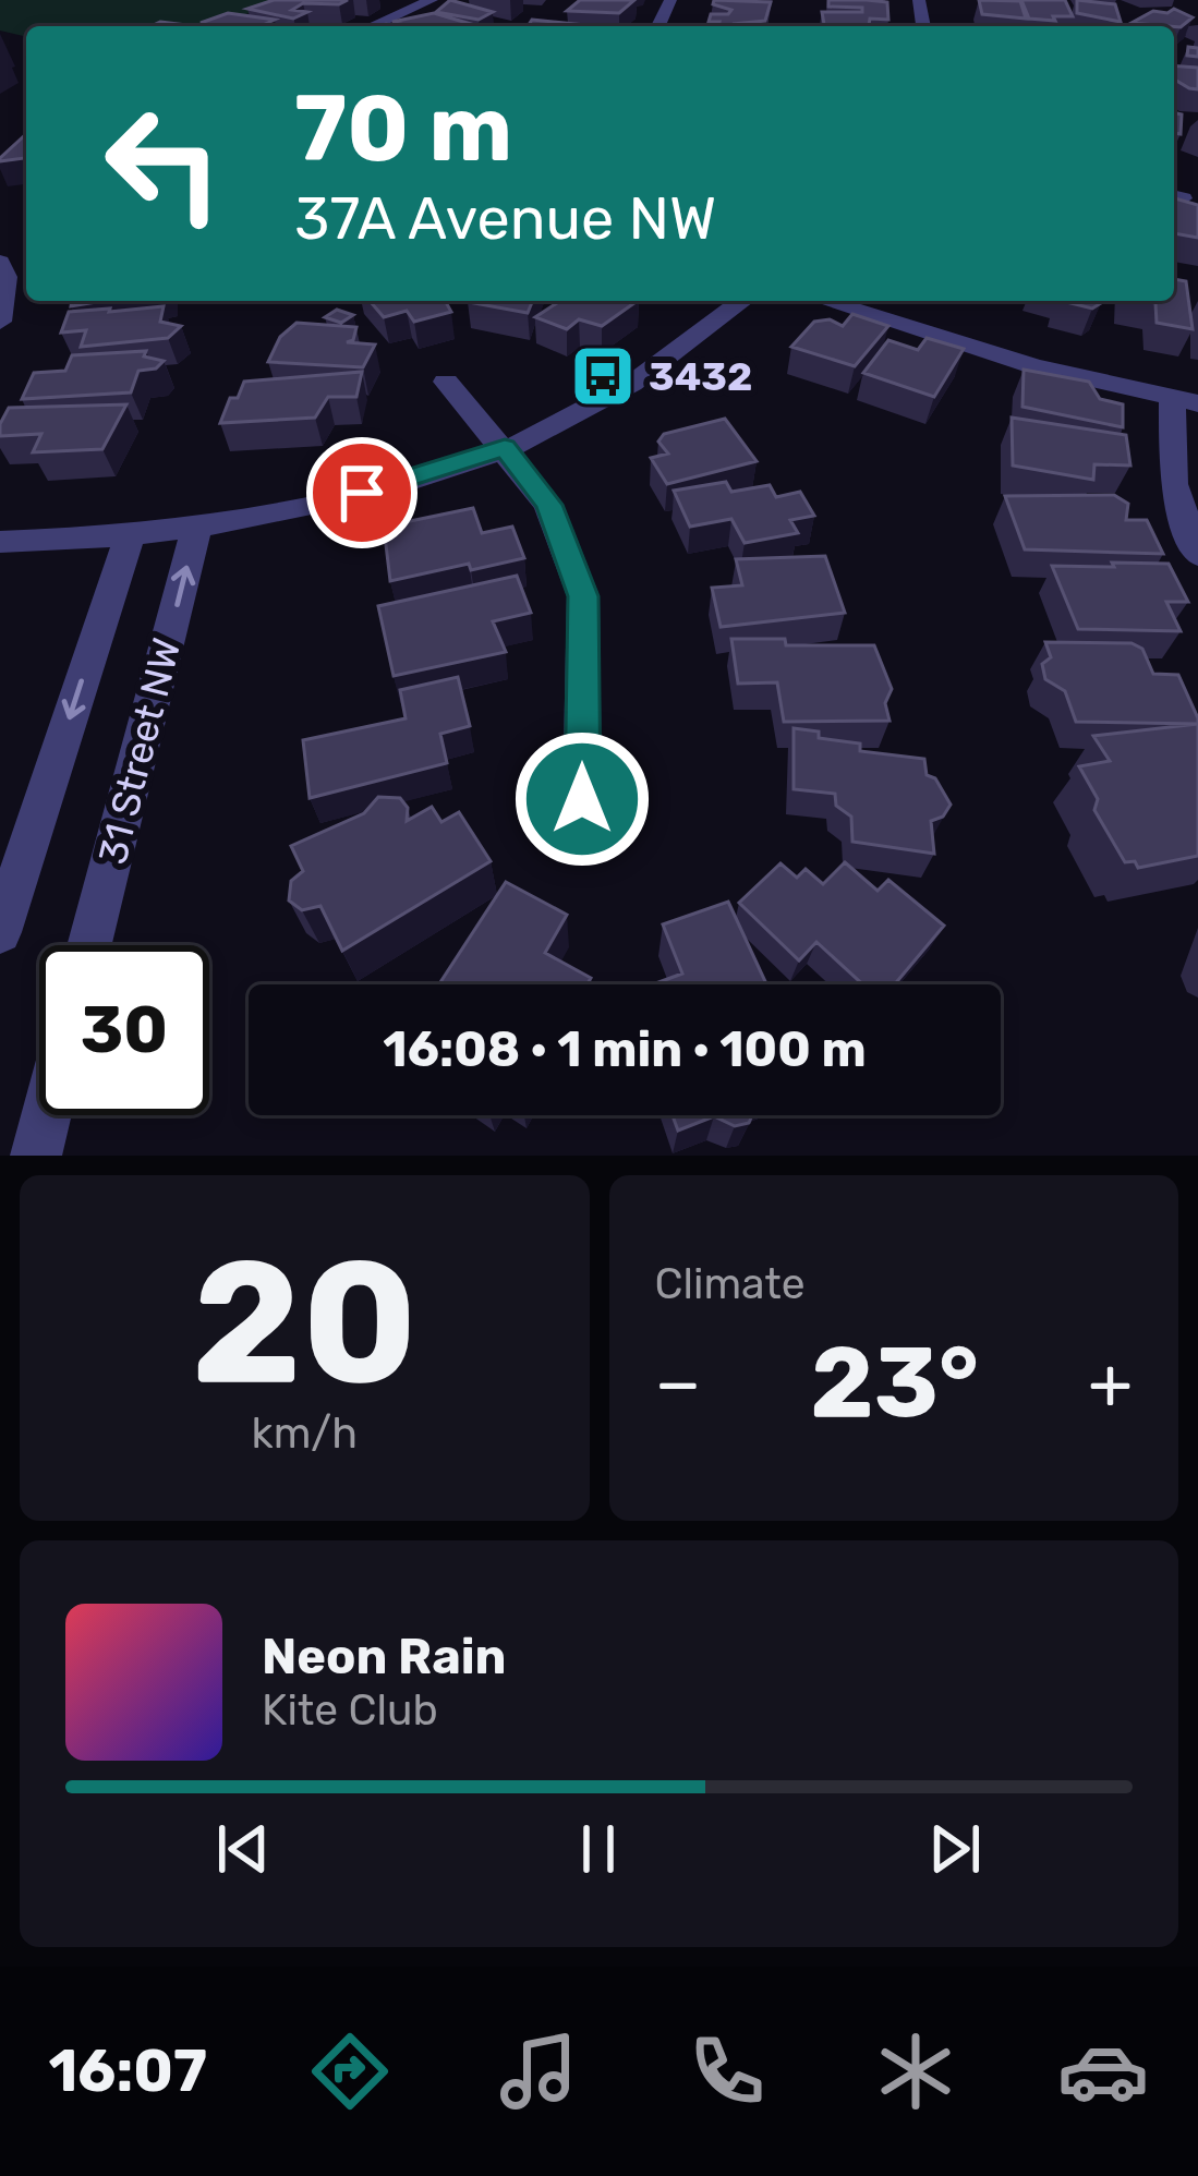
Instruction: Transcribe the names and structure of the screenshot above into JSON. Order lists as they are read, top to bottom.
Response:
{
  "streets": {
    "street": ["31 Street NW"]
  },
  "places": {
    "bus stop": ["3432"]
  },
  "page": {
    "turn": ["70 m", "37A Avenue NW"],
    "limit": "30",
    "trip": "16:08 · 1 min · 100 m",
    "tile": [
      ["20", "km/h"],
      "Climate"
    ],
    "heat": ["−", "23°", "+"],
    "song": ["Neon Rain", "Kite Club"],
    "tabs": "16:07"
  }
}
